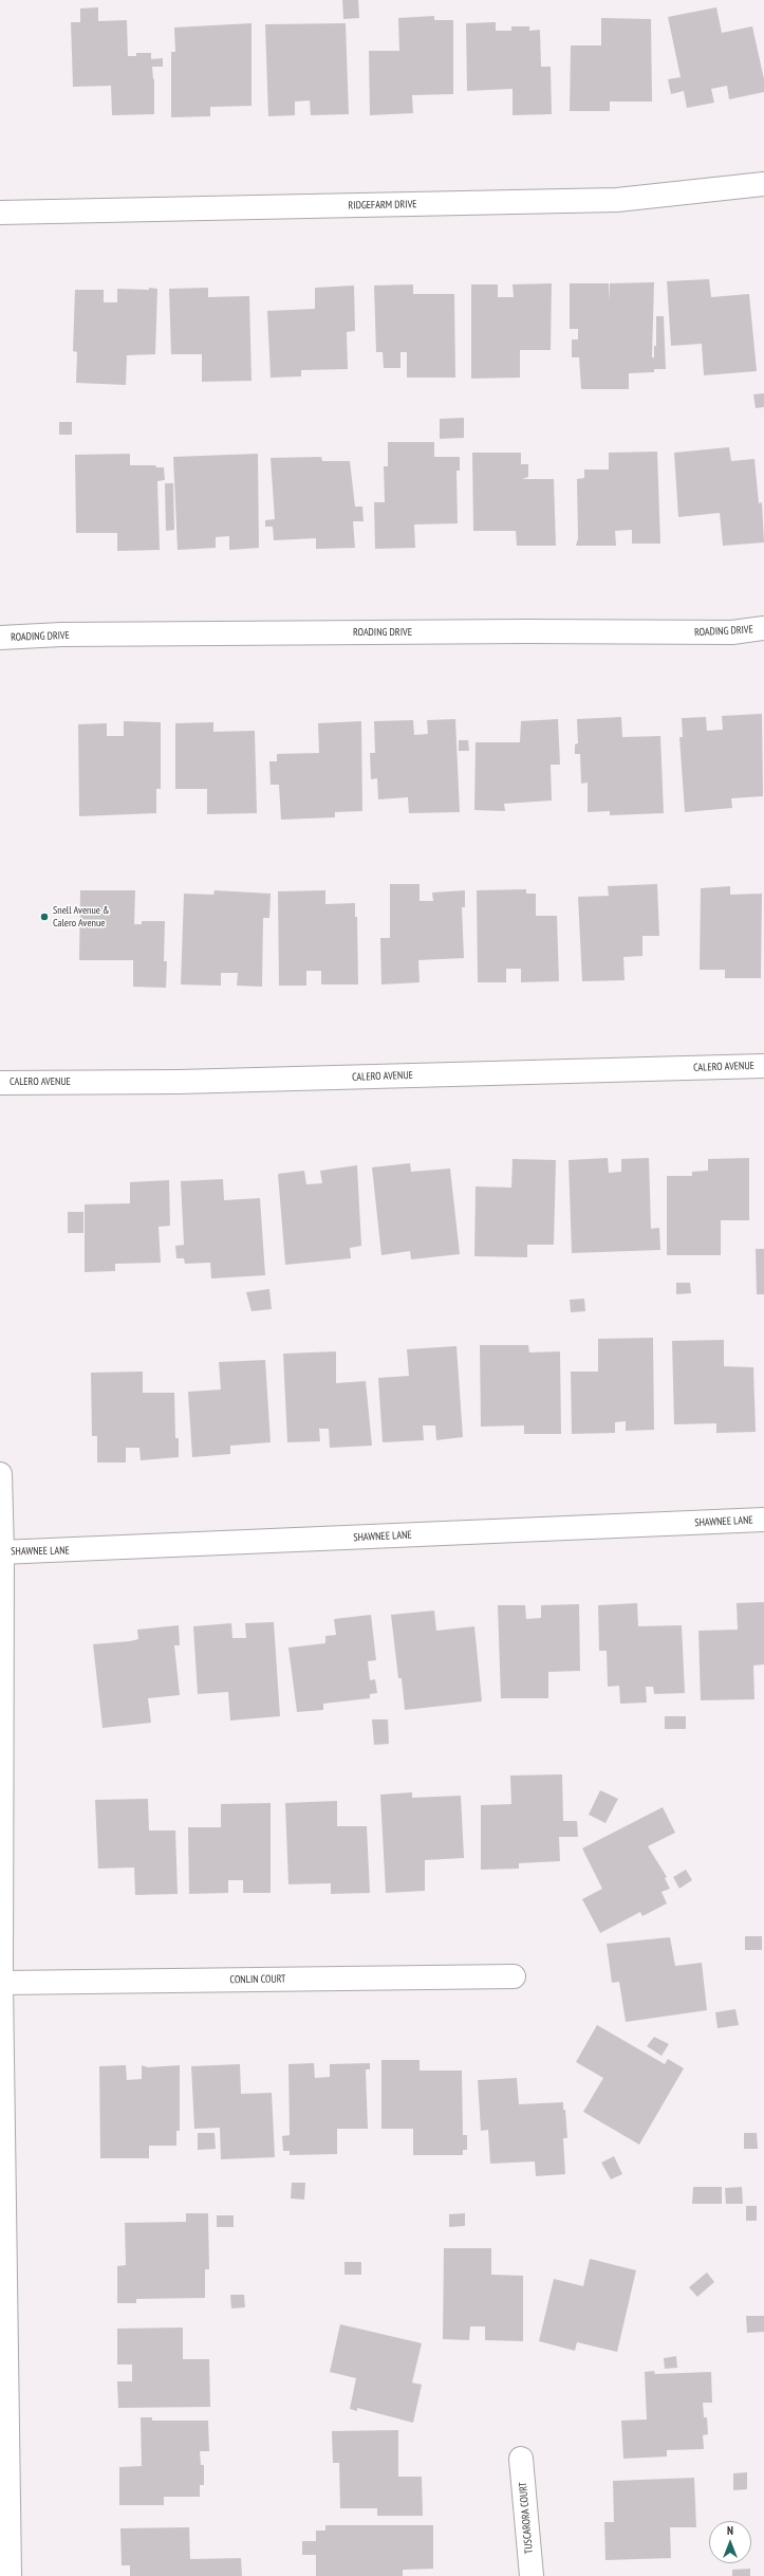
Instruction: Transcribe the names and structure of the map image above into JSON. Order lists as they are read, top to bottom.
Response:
{
  "streets": {
    "street": [
      "RIDGEFARM DRIVE",
      "ROADING DRIVE",
      "CALERO AVENUE",
      "SHAWNEE LANE",
      "CONLIN COURT",
      "TUSCARORA COURT"
    ]
  },
  "places": ["Snell Avenue & Calero Avenue"],
  "north": "top"
}
